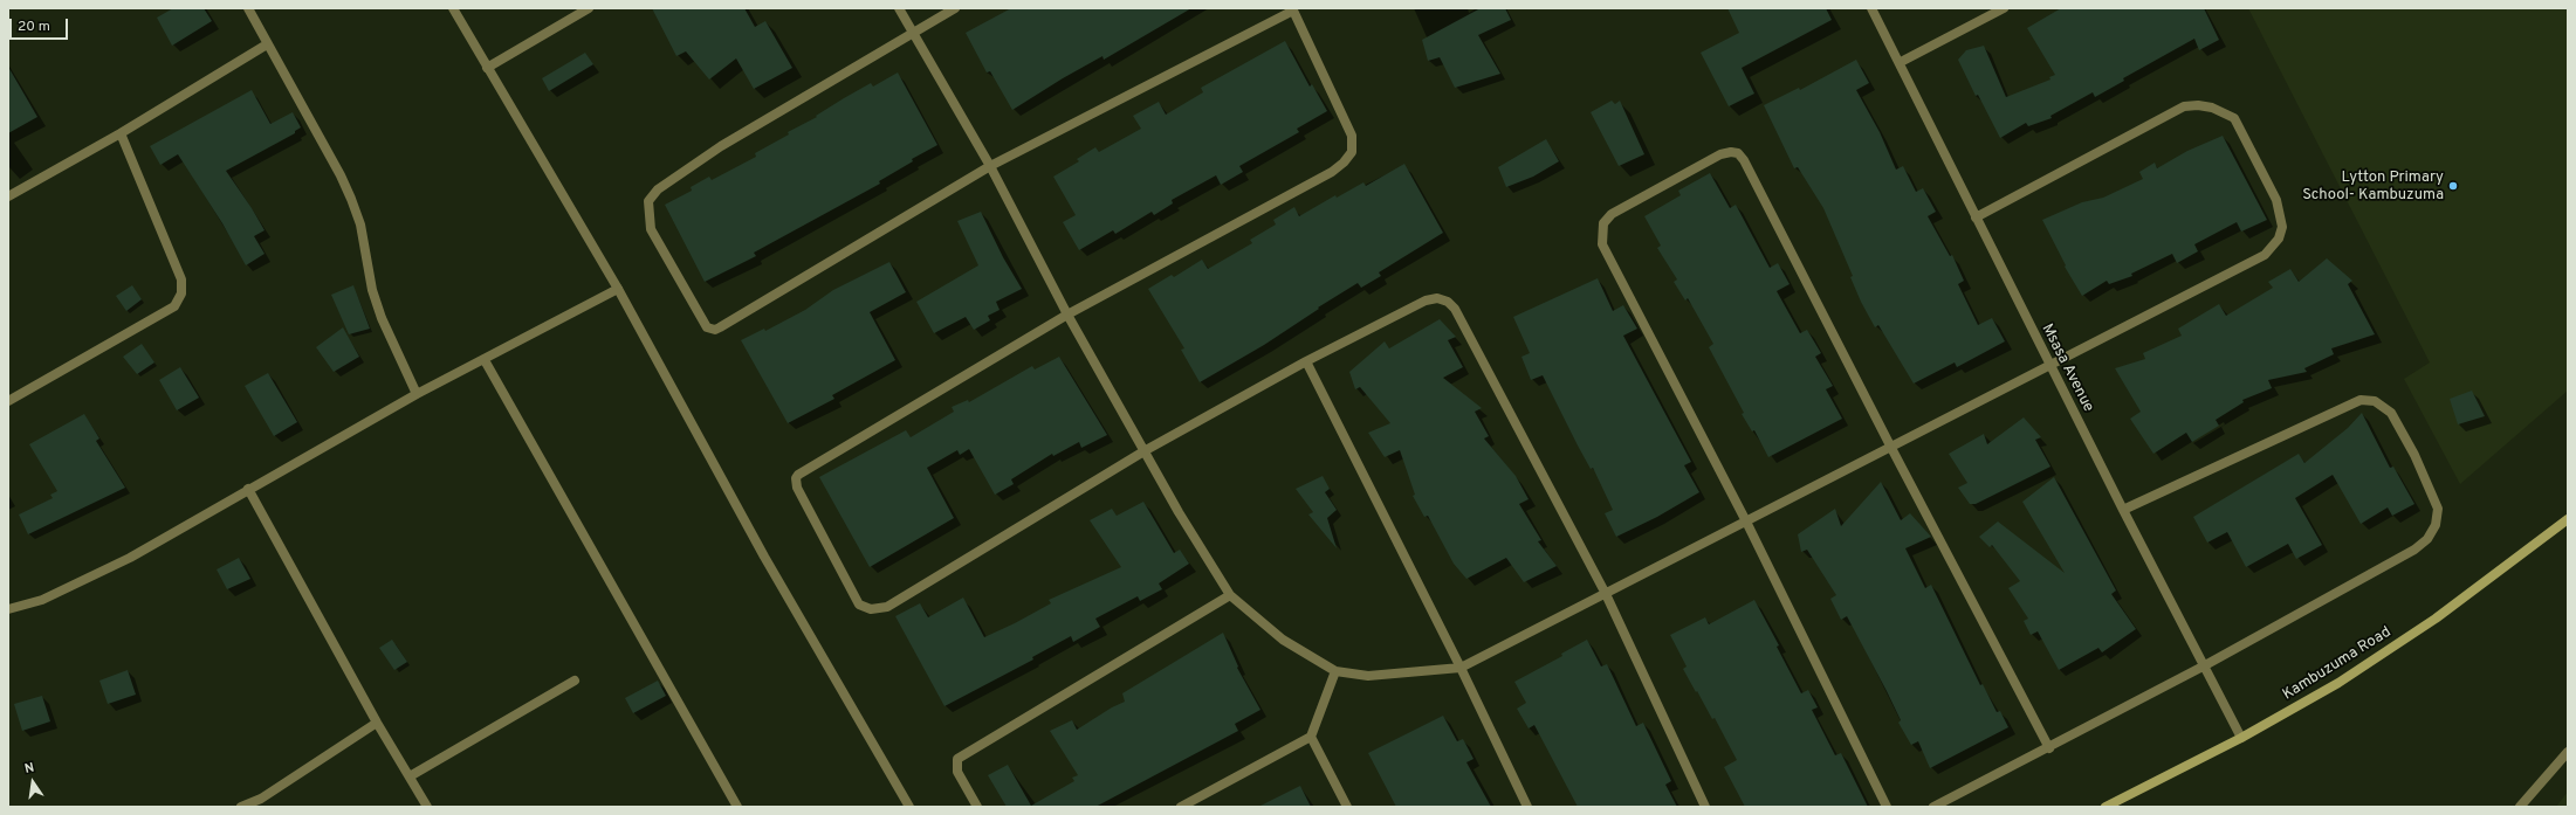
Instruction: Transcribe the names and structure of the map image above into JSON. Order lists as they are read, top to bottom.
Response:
{
  "streets": {
    "main road": ["Kambuzuma Road"],
    "street": ["Msasa Avenue"]
  },
  "crossings": [
    ["Msasa Avenue", "Kambuzuma Road"]
  ],
  "places": ["Lytton Primary School- Kambuzuma"],
  "scale_bar": "20 m",
  "north": "top"
}
